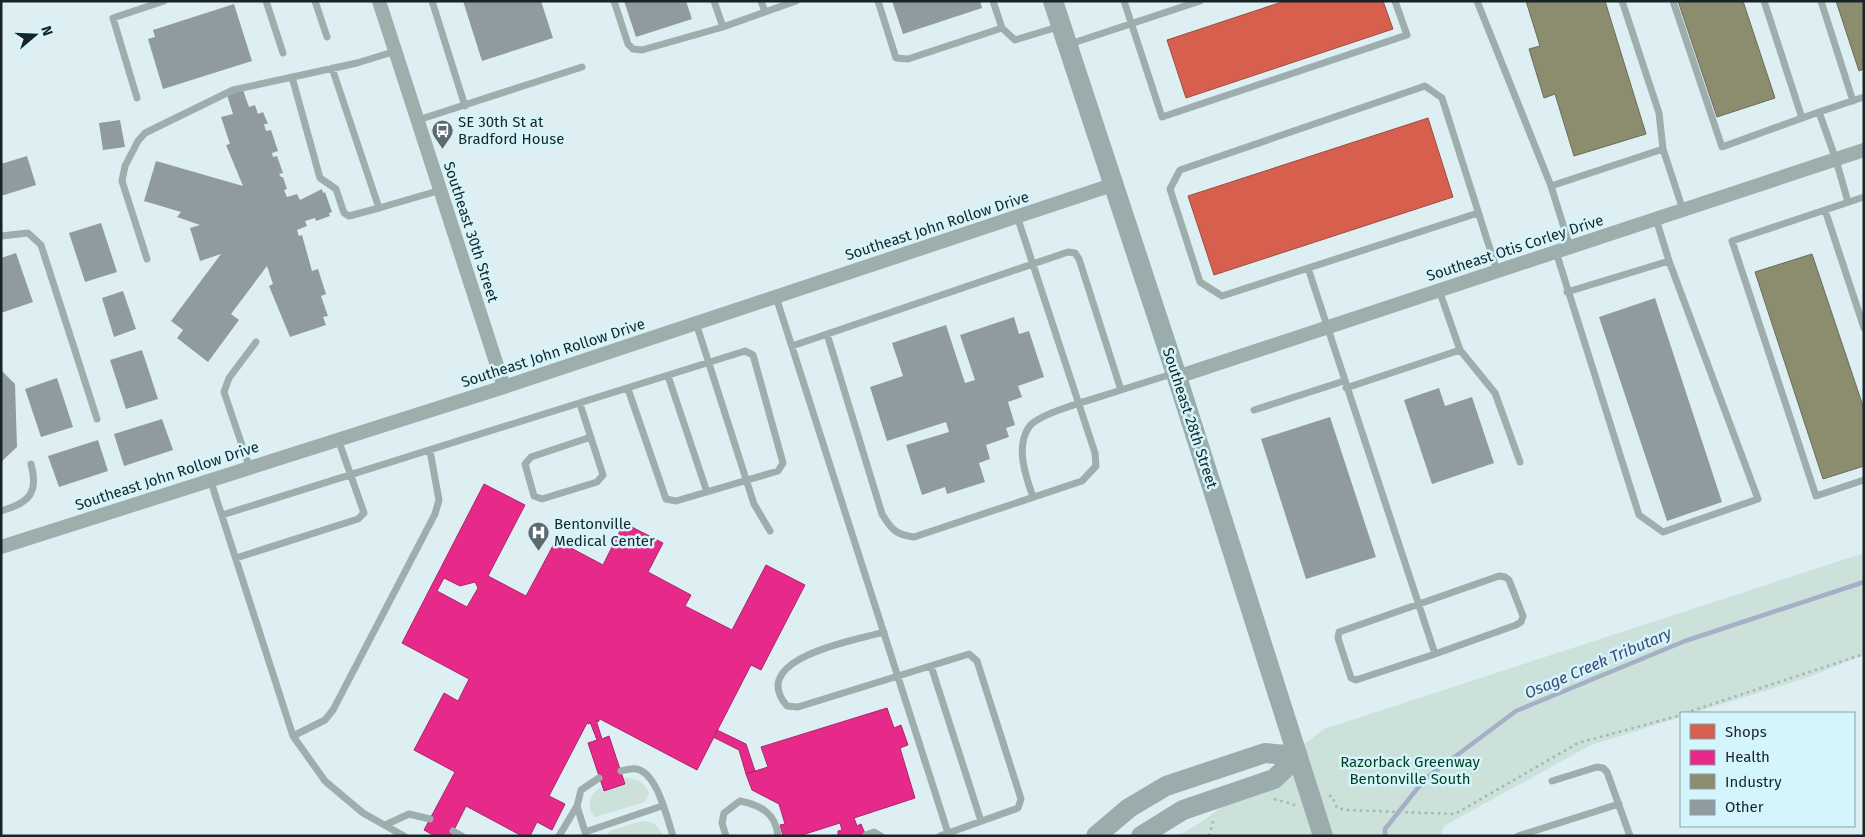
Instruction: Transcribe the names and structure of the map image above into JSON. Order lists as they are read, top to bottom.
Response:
{
  "streets": {
    "main road": ["Southeast 28th Street"],
    "street": ["Southeast John Rollow Drive", "Southeast 30th Street", "Southeast Otis Corley Drive"]
  },
  "crossings": [
    ["Southeast John Rollow Drive", "Southeast 30th Street"],
    ["Southeast John Rollow Drive", "Southeast 28th Street"],
    ["Southeast Otis Corley Drive", "Southeast 28th Street"]
  ],
  "water": ["Osage Creek Tributary"],
  "parks": ["Razorback Greenway Bentonville South"],
  "places": {
    "bus stop": ["SE 30th St at Bradford House"],
    "hospital": ["Bentonville Medical Center"]
  },
  "legend": [
    "Shops",
    "Health",
    "Industry",
    "Other"
  ],
  "north": "right"
}
